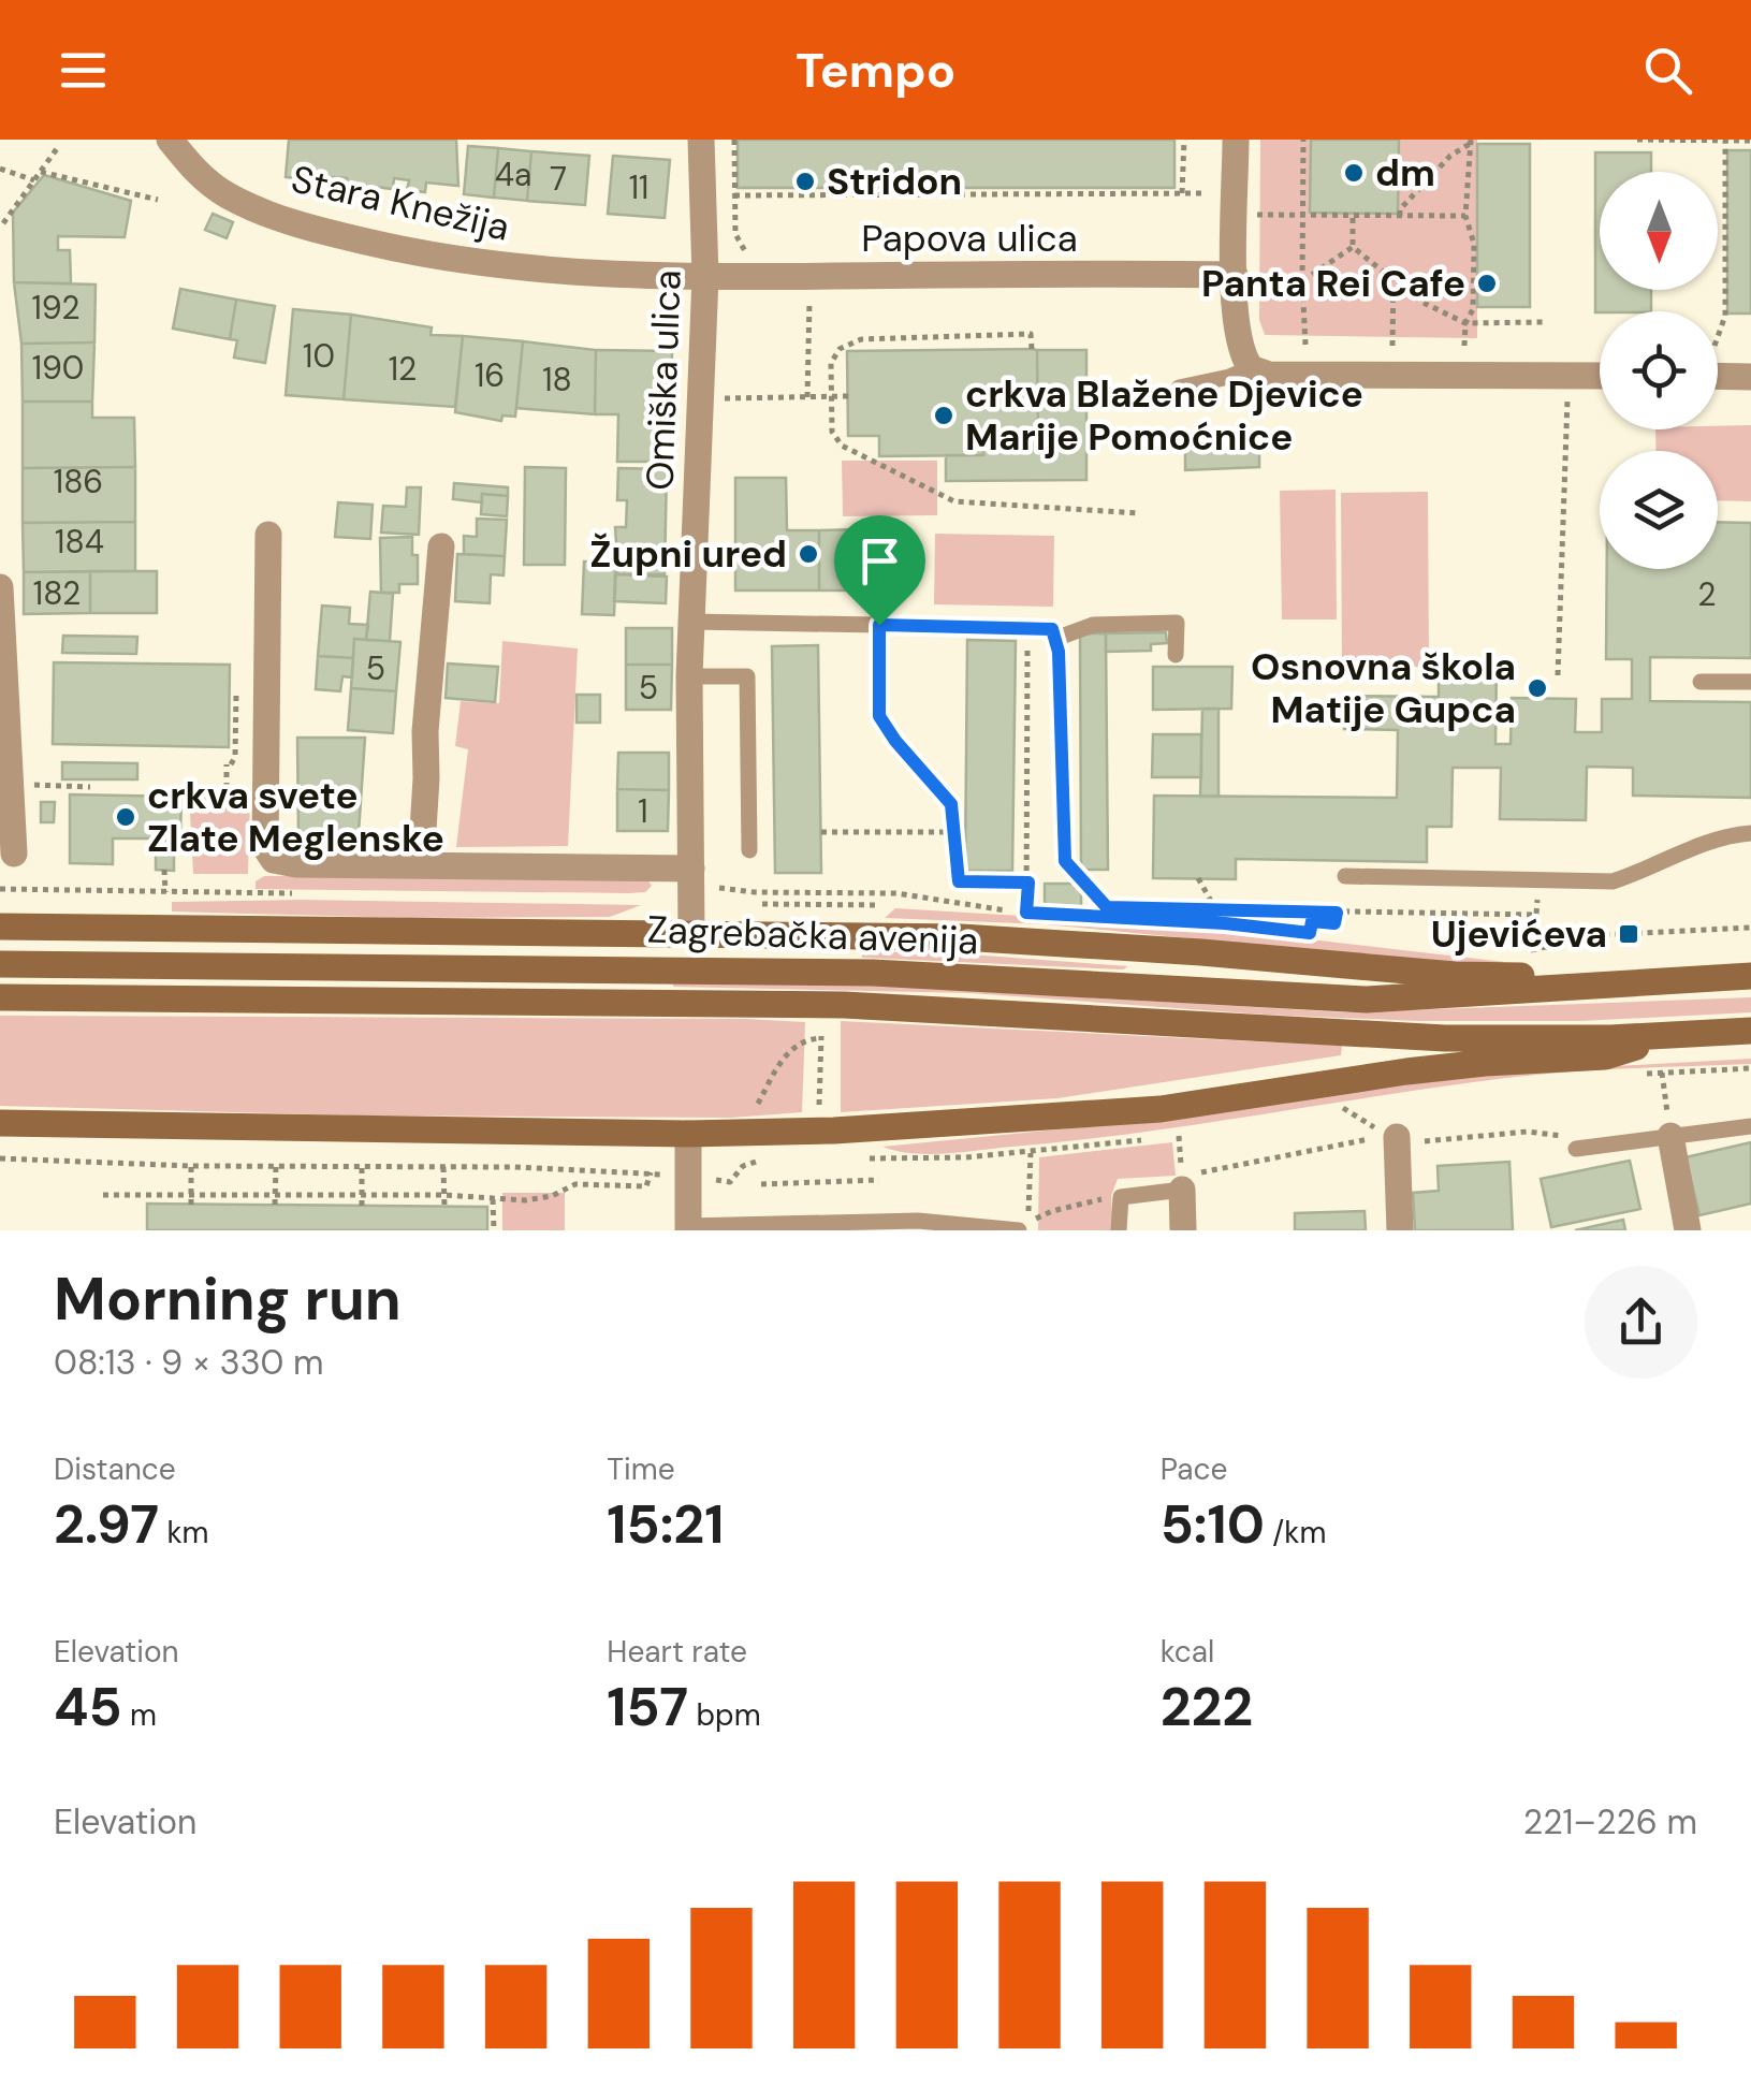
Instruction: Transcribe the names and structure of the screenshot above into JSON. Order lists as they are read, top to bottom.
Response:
{
  "streets": {
    "main road": ["Zagrebačka avenija"],
    "street": ["Stara Knežija", "Papova ulica", "Omiška ulica"]
  },
  "crossings": [
    ["Stara Knežija", "Papova ulica"],
    ["Stara Knežija", "Omiška ulica"],
    ["Papova ulica", "Omiška ulica"],
    ["Omiška ulica", "Zagrebačka avenija"]
  ],
  "places": {
    "other": [
      "dm",
      "Stridon",
      "Panta Rei Cafe",
      "crkva Blažene Djevice Marije Pomoćnice",
      "Župni ured",
      "Osnovna škola Matije Gupca",
      "crkva svete Zlate Meglenske"
    ],
    "transit": ["Ujevićeva"]
  },
  "house_numbers": [
    "4a",
    "7",
    "11",
    "192",
    "10",
    "190",
    "12",
    "16",
    "18",
    "186",
    "184",
    "182",
    "2",
    "5",
    "5",
    "1"
  ],
  "north": "bottom",
  "page": {
    "header": "Tempo",
    "heading": ["Morning run", "08:13 · 9 × 330 m"],
    "stats": [
      ["Distance", "2.97 km"],
      ["Time", "15:21"],
      ["Pace", "5:10 /km"],
      ["Elevation", "45 m"],
      ["Heart rate", "157 bpm"],
      ["kcal", "222"]
    ],
    "chart": ["Elevation", "221–226 m"]
  }
}
